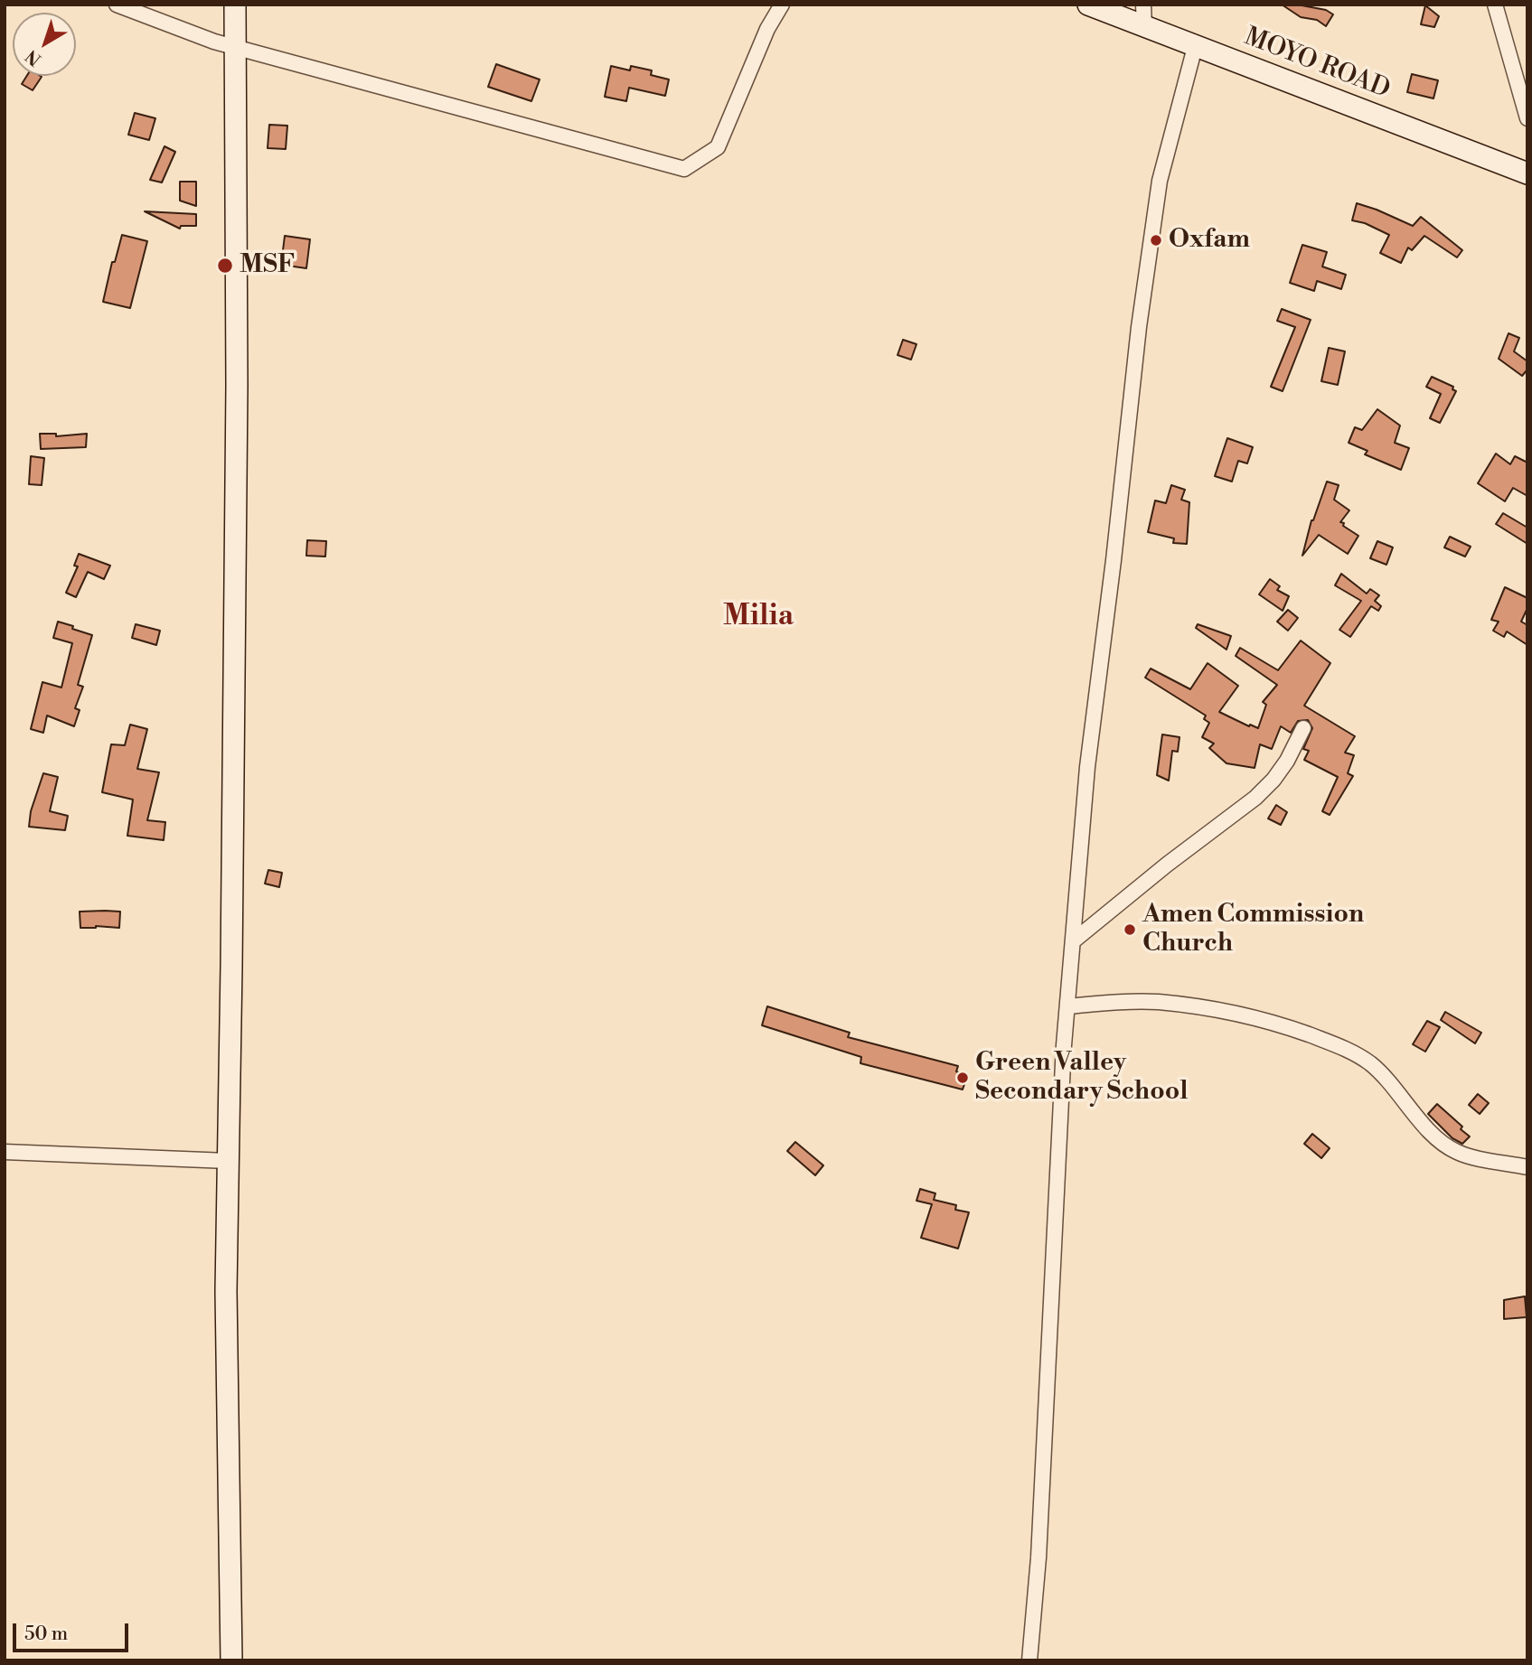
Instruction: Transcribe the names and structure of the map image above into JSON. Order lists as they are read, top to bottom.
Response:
{
  "streets": {
    "street": ["MOYO ROAD"]
  },
  "districts": ["Milia"],
  "places": [
    "Oxfam",
    "MSF",
    "Amen Commission Church",
    "Green Valley Secondary School"
  ],
  "scale_bar": "50 m",
  "north": "bottom left"
}
